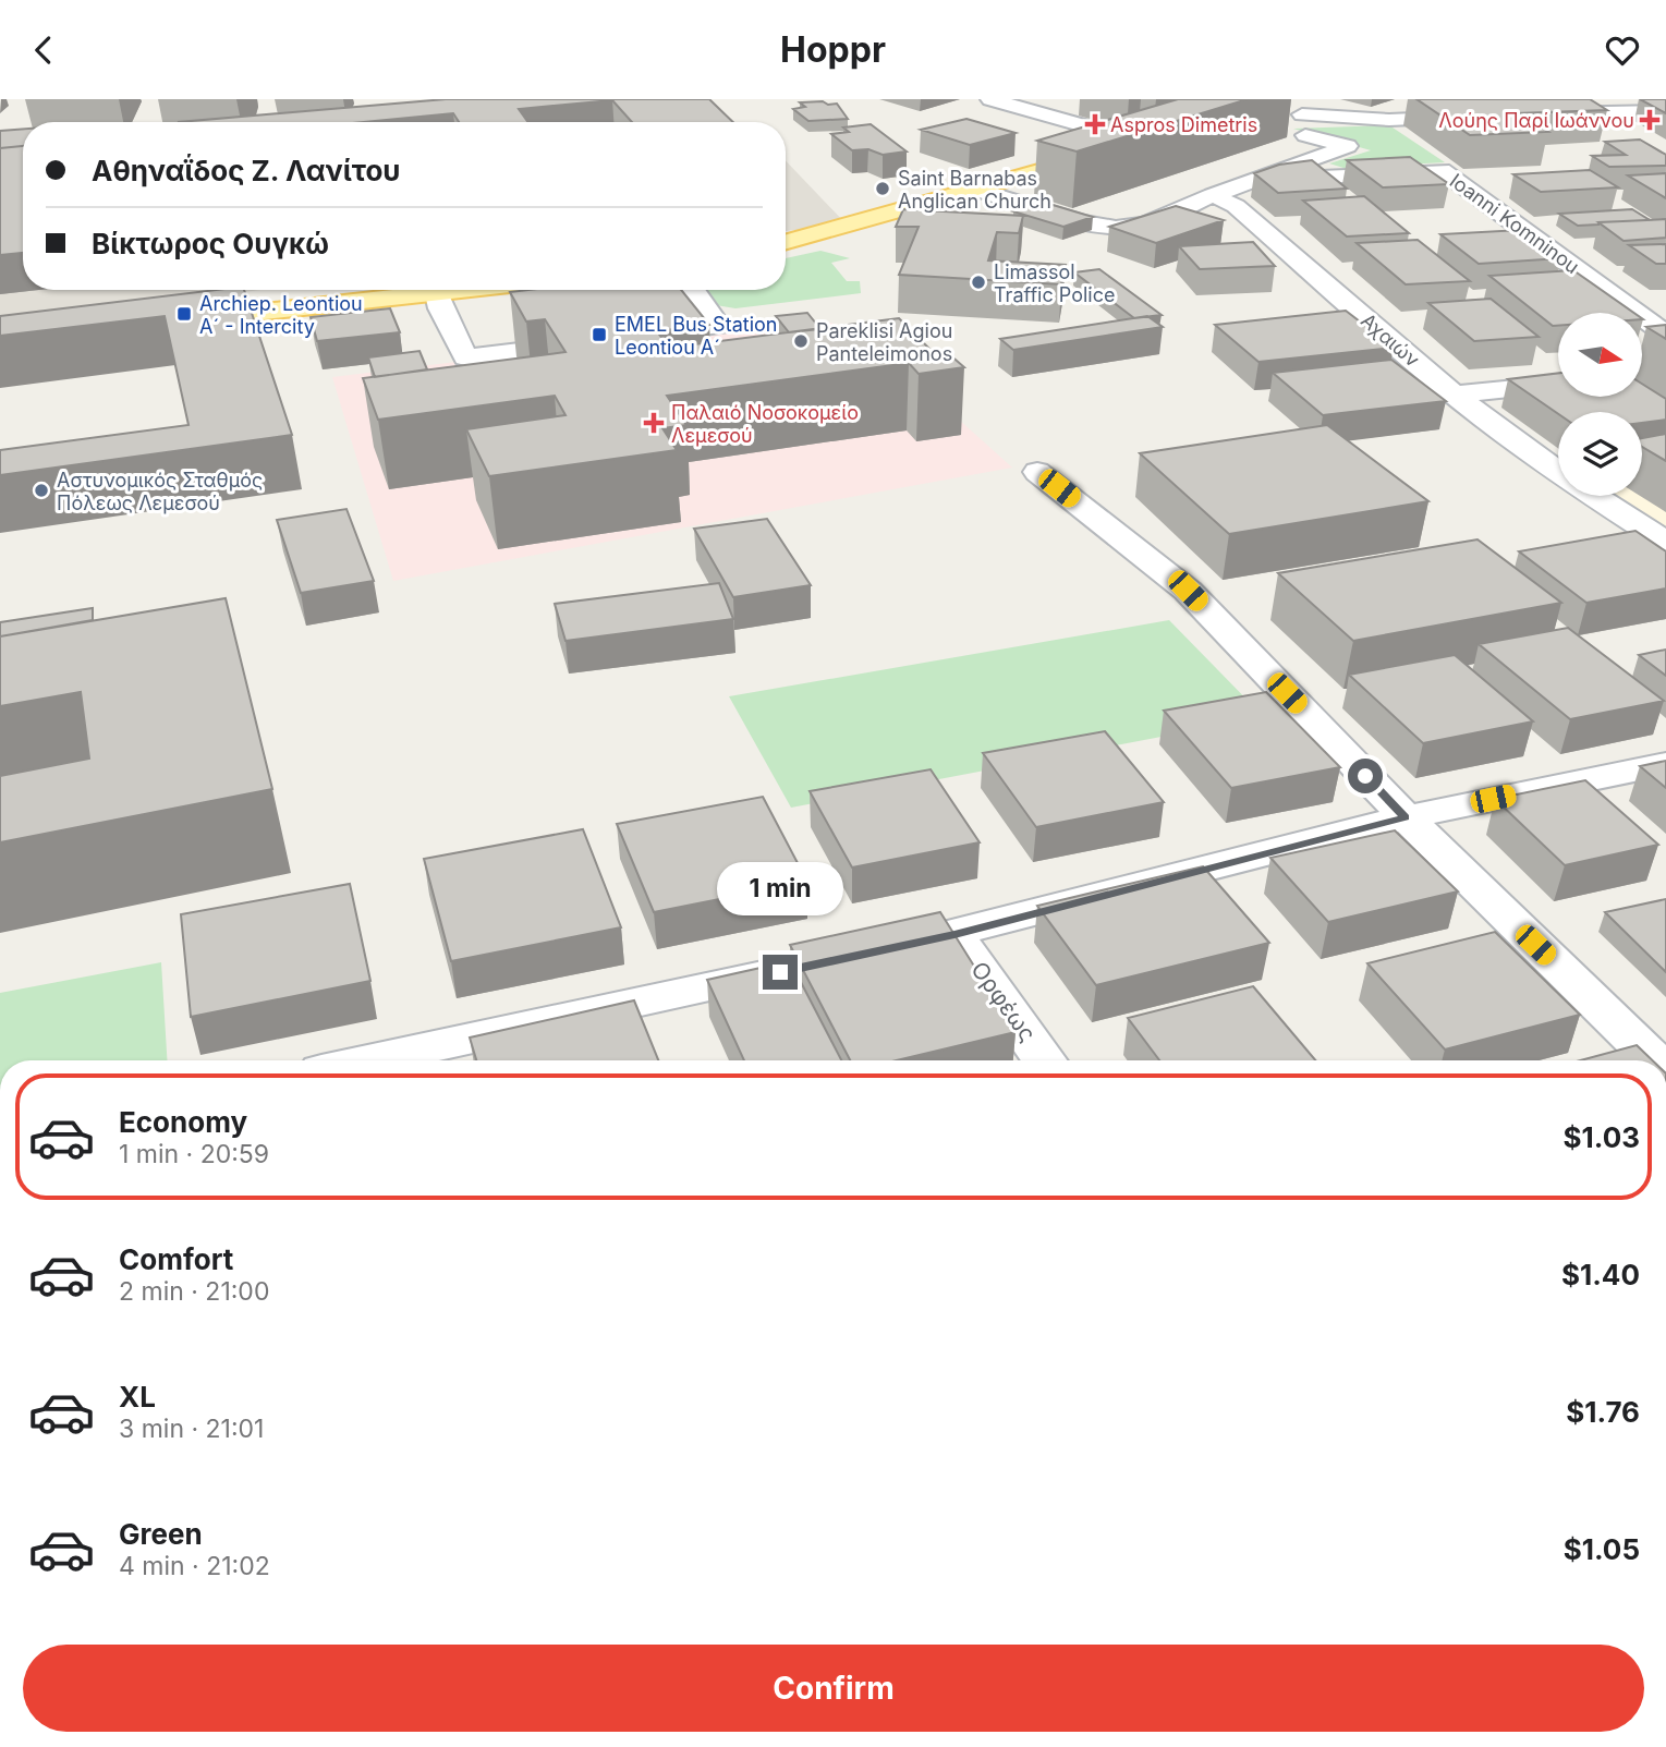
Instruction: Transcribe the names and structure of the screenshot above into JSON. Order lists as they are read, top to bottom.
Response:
{
  "streets": {
    "street": ["Ioanni Komninou", "Αχαιών", "Ορφέως"]
  },
  "places": {
    "health": ["Λούης Παρί Ιωάννου", "Aspros Dimetris", "Παλαιό Νοσοκομείο Λεμεσού"],
    "other": [
      "Saint Barnabas Anglican Church",
      "Limassol Traffic Police",
      "Pareklisi Agiou Panteleimonos",
      "Αστυνομικός Σταθμός Πόλεως Λεμεσού"
    ],
    "transit": ["Archiep. Leontiou A´ - Intercity", "EMEL Bus Station Leontiou A´"]
  },
  "north": "right",
  "page": {
    "header": "Hoppr",
    "banner": ["Αθηναΐδος Ζ. Λανίτου", "Βίκτωρος Ουγκώ"],
    "bubble": "1 min",
    "list": [
      {
        "name": "Economy",
        "note": "1 min · 20:59",
        "value": "$1.03"
      },
      {
        "name": "Comfort",
        "note": "2 min · 21:00",
        "value": "$1.40"
      },
      {
        "name": "XL",
        "note": "3 min · 21:01",
        "value": "$1.76"
      },
      {
        "name": "Green",
        "note": "4 min · 21:02",
        "value": "$1.05"
      }
    ],
    "buttons": "Confirm"
  }
}
